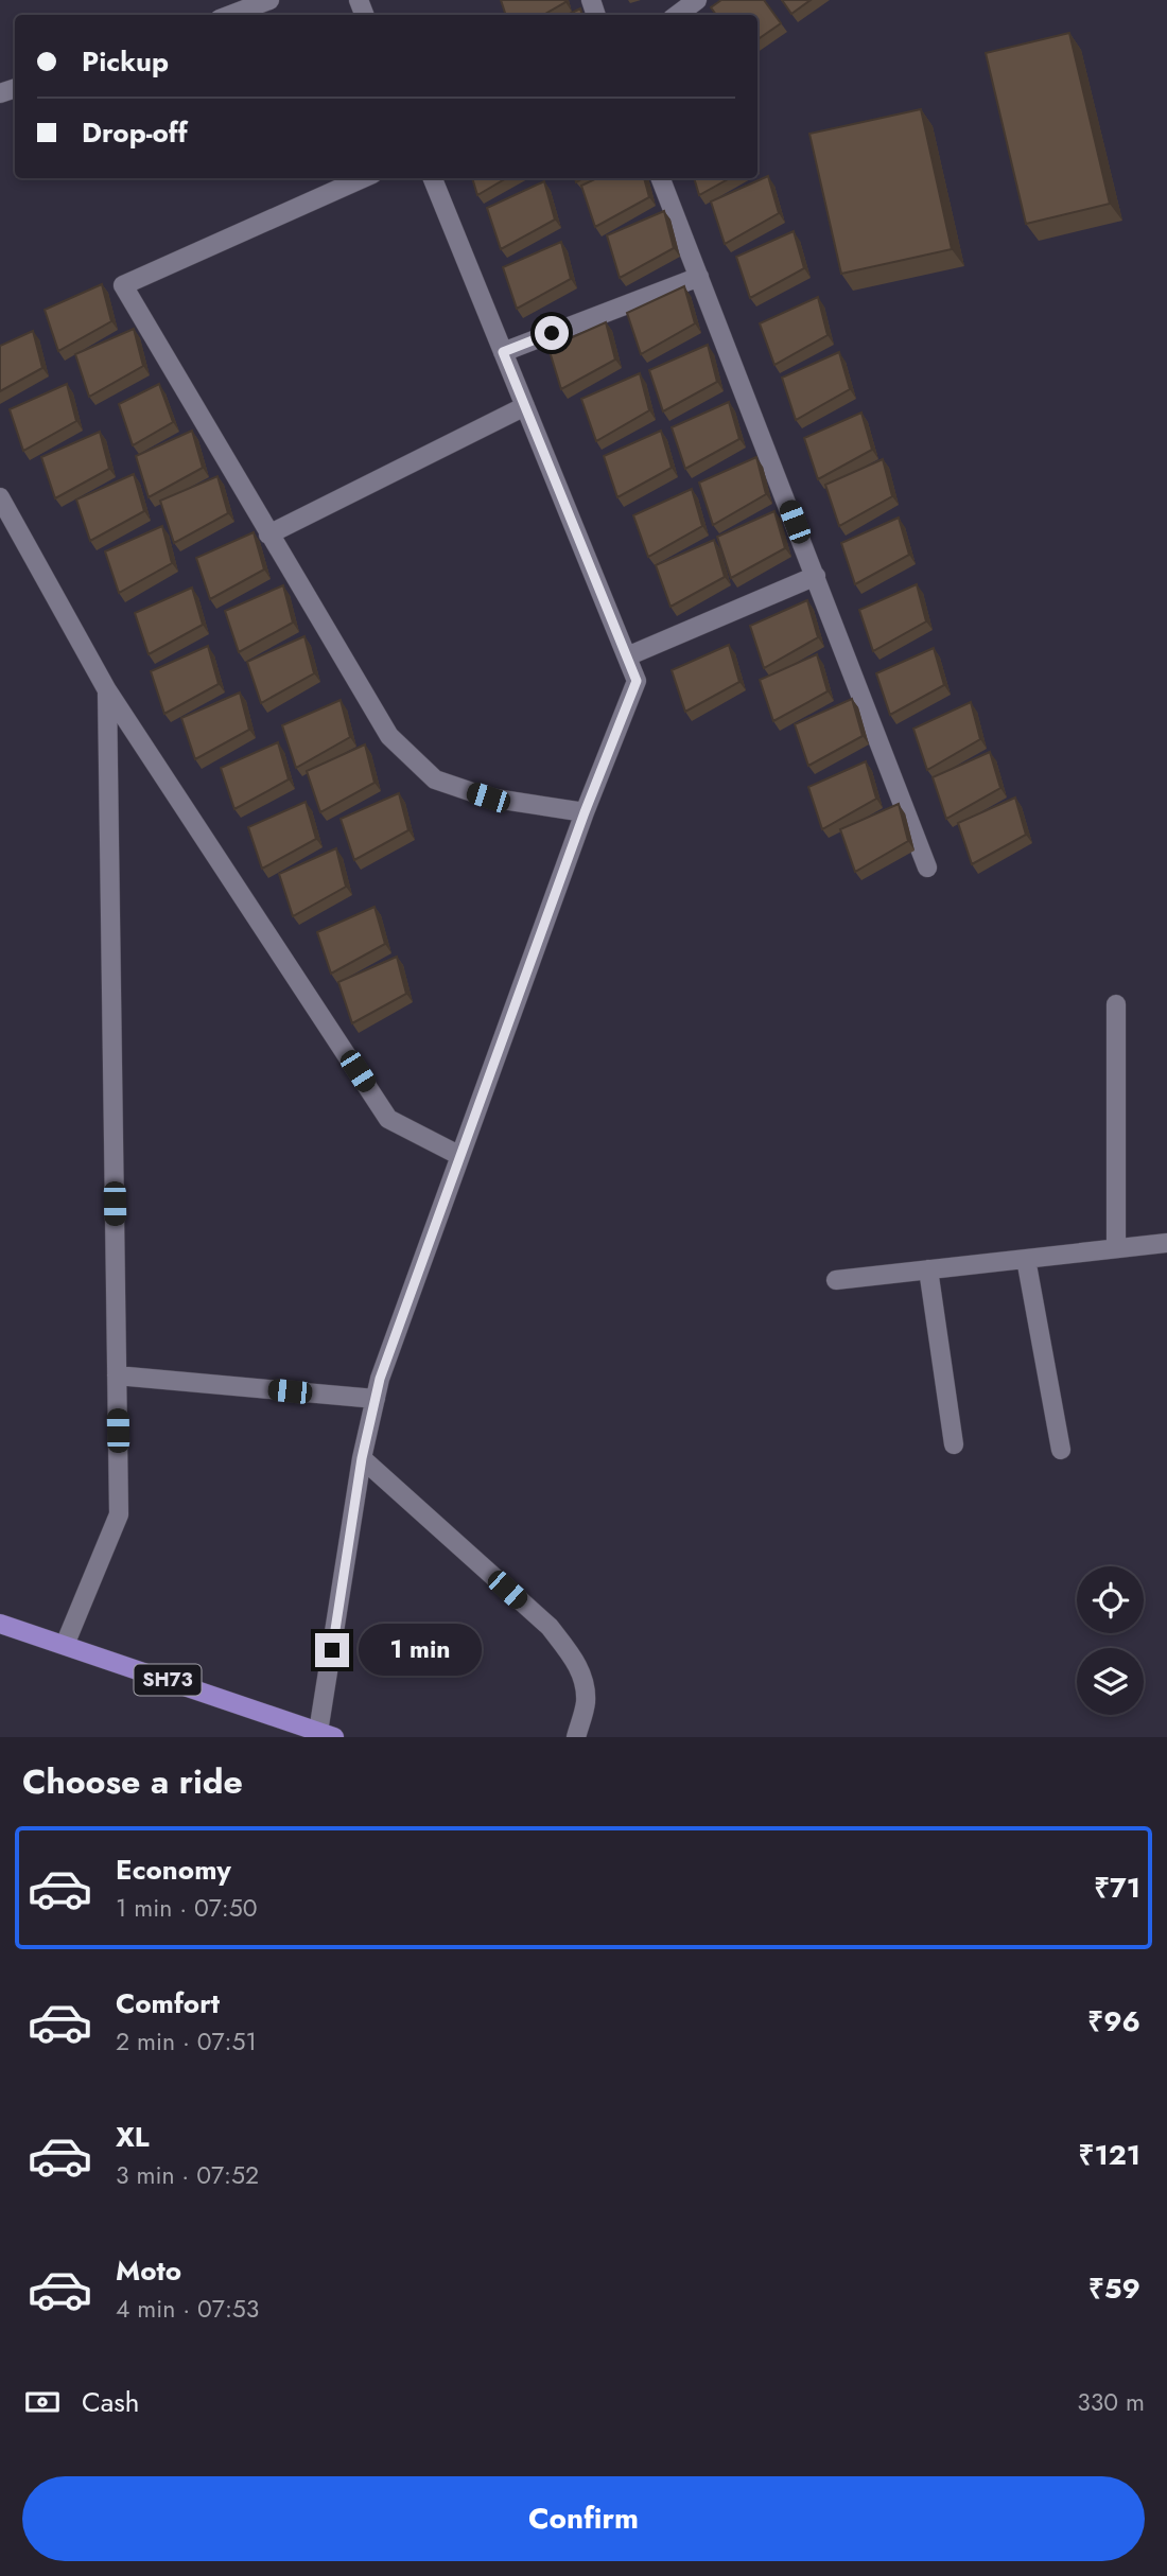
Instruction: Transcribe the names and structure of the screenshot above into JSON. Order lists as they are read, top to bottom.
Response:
{
  "streets": {
    "main road": ["SH73"]
  },
  "page": {
    "banner": ["Pickup", "Drop-off"],
    "bubble": "1 min",
    "heading": "Choose a ride",
    "list": [
      {
        "name": "Economy",
        "note": "1 min · 07:50",
        "value": "₹71"
      },
      {
        "name": "Comfort",
        "note": "2 min · 07:51",
        "value": "₹96"
      },
      {
        "name": "XL",
        "note": "3 min · 07:52",
        "value": "₹121"
      },
      {
        "name": "Moto",
        "note": "4 min · 07:53",
        "value": "₹59"
      }
    ],
    "pay": ["Cash", "330 m"],
    "buttons": "Confirm"
  }
}
